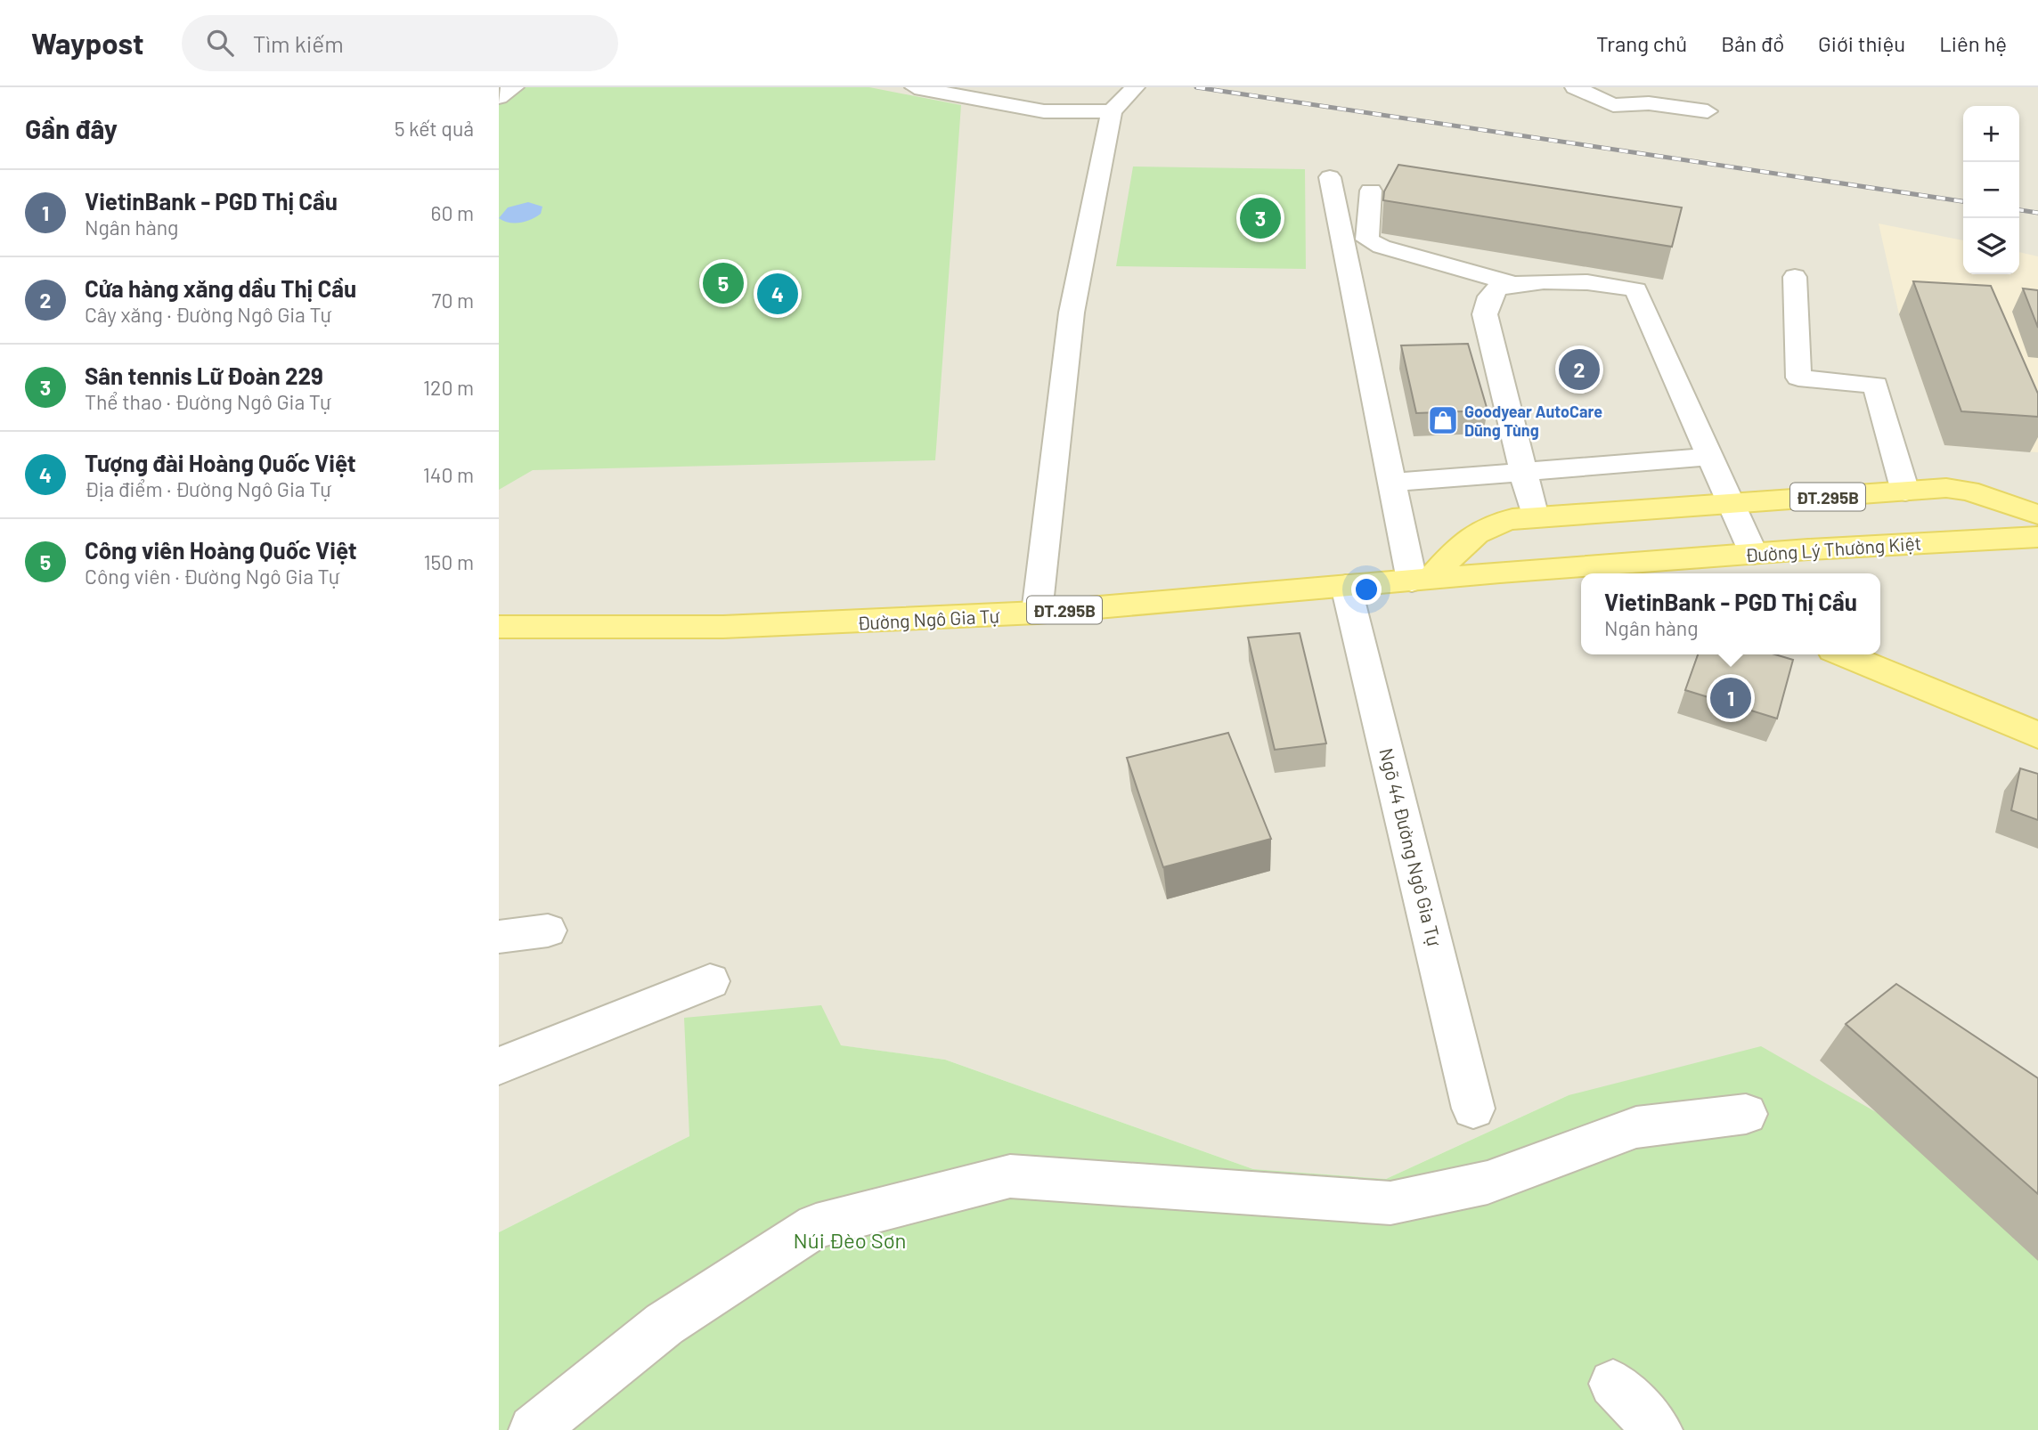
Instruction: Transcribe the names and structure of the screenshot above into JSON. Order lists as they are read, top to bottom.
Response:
{
  "streets": {
    "main road": ["ĐT.295B", "Đường Lý Thường Kiệt", "Đường Ngô Gia Tự"],
    "street": ["Ngõ 44 Đường Ngô Gia Tự"]
  },
  "crossings": [
    ["ĐT.295B", "Đường Ngô Gia Tự"],
    ["Đường Lý Thường Kiệt", "Đường Ngô Gia Tự"],
    ["Đường Ngô Gia Tự", "Ngõ 44 Đường Ngô Gia Tự"]
  ],
  "parks": ["Núi Đèo Sơn"],
  "places": {
    "shop": ["Goodyear AutoCare Dũng Tùng"]
  },
  "page": {
    "header": "Waypost",
    "search": "Tìm kiếm",
    "nav": [
      "Trang chủ",
      "Bản đồ",
      "Giới thiệu",
      "Liên hệ"
    ],
    "heading": ["Gần đây", "5 kết quả"],
    "map_buttons": ["+", "−"],
    "list": [
      {
        "mark": "1",
        "name": "VietinBank - PGD Thị Cầu",
        "note": "Ngân hàng",
        "value": "60 m"
      },
      {
        "mark": "2",
        "name": "Cửa hàng xăng dầu Thị Cầu",
        "note": "Cây xăng · Đường Ngô Gia Tự",
        "value": "70 m"
      },
      {
        "mark": "3",
        "name": "Sân tennis Lữ Đoàn 229",
        "note": "Thể thao · Đường Ngô Gia Tự",
        "value": "120 m"
      },
      {
        "mark": "4",
        "name": "Tượng đài Hoàng Quốc Việt",
        "note": "Địa điểm · Đường Ngô Gia Tự",
        "value": "140 m"
      },
      {
        "mark": "5",
        "name": "Công viên Hoàng Quốc Việt",
        "note": "Công viên · Đường Ngô Gia Tự",
        "value": "150 m"
      }
    ],
    "pins": [
      "3",
      "5",
      "4",
      "2",
      "1"
    ],
    "popup": ["VietinBank - PGD Thị Cầu", "Ngân hàng"]
  }
}
